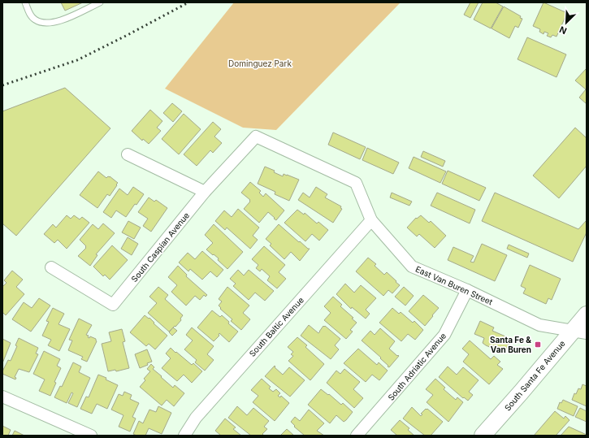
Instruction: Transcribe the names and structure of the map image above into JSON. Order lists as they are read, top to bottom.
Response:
{
  "streets": {
    "main road": ["South Santa Fe Avenue"],
    "street": [
      "South Caspian Avenue",
      "East Van Buren Street",
      "South Baltic Avenue",
      "South Adriatic Avenue"
    ]
  },
  "crossings": [
    ["South Caspian Avenue", "East Van Buren Street"],
    ["East Van Buren Street", "South Baltic Avenue"],
    ["East Van Buren Street", "South Adriatic Avenue"],
    ["East Van Buren Street", "South Santa Fe Avenue"]
  ],
  "parks": ["Dominguez Park"],
  "places": {
    "transit": ["Santa Fe & Van Buren"]
  },
  "north": "bottom left"
}
